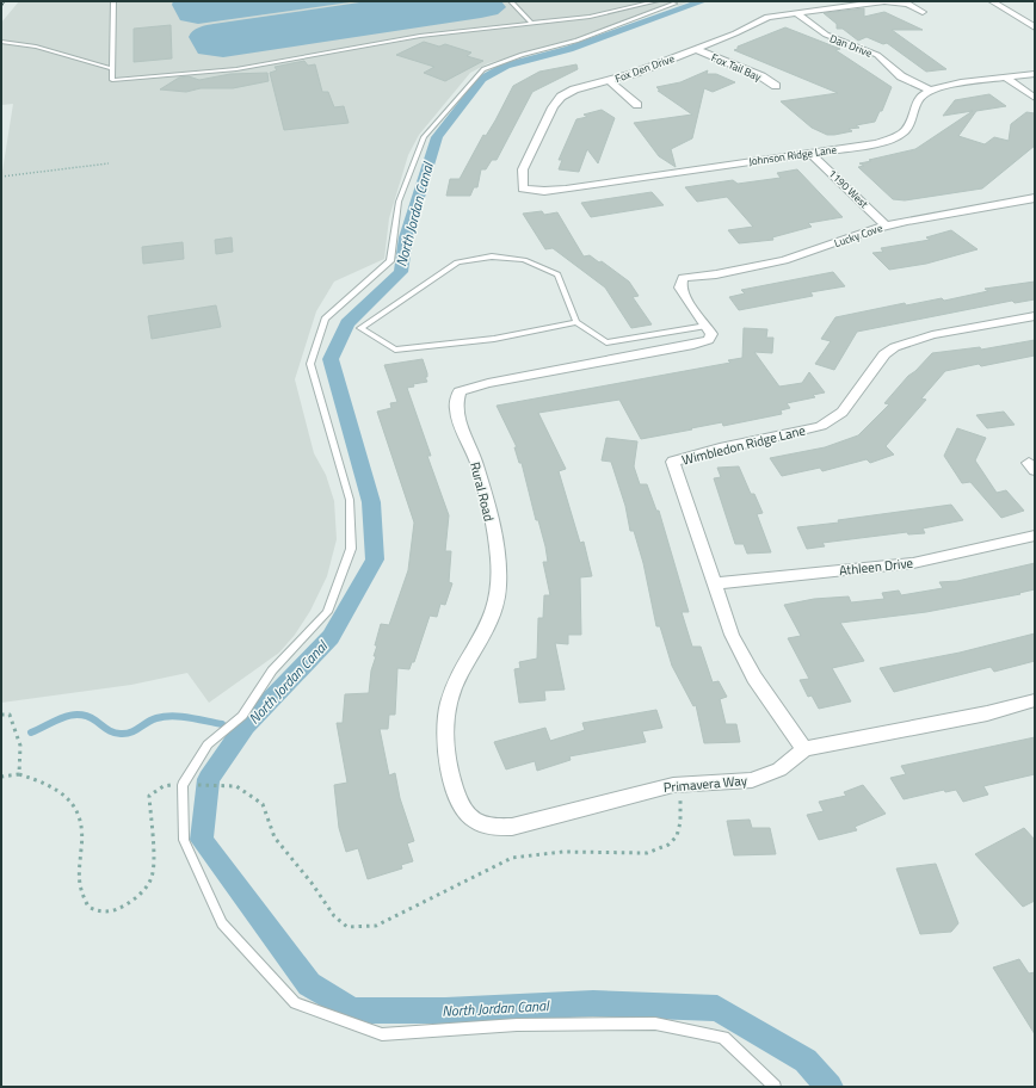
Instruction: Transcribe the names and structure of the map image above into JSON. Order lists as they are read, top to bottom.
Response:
{
  "streets": {
    "street": [
      "Dan Drive",
      "Fox Tail Bay",
      "Fox Den Drive",
      "Johnson Ridge Lane",
      "1190 West",
      "Lucky Cove",
      "Wimbledon Ridge Lane",
      "Rural Road",
      "Athleen Drive",
      "Primavera Way"
    ]
  },
  "crossings": [
    ["Dan Drive", "Fox Den Drive"],
    ["Dan Drive", "Johnson Ridge Lane"],
    ["Fox Tail Bay", "Fox Den Drive"],
    ["Fox Den Drive", "Johnson Ridge Lane"],
    ["Johnson Ridge Lane", "1190 West"],
    ["1190 West", "Lucky Cove"],
    ["Lucky Cove", "Rural Road"],
    ["Wimbledon Ridge Lane", "Athleen Drive"],
    ["Wimbledon Ridge Lane", "Primavera Way"],
    ["Rural Road", "Primavera Way"]
  ],
  "water": ["North Jordan Canal"]
}
